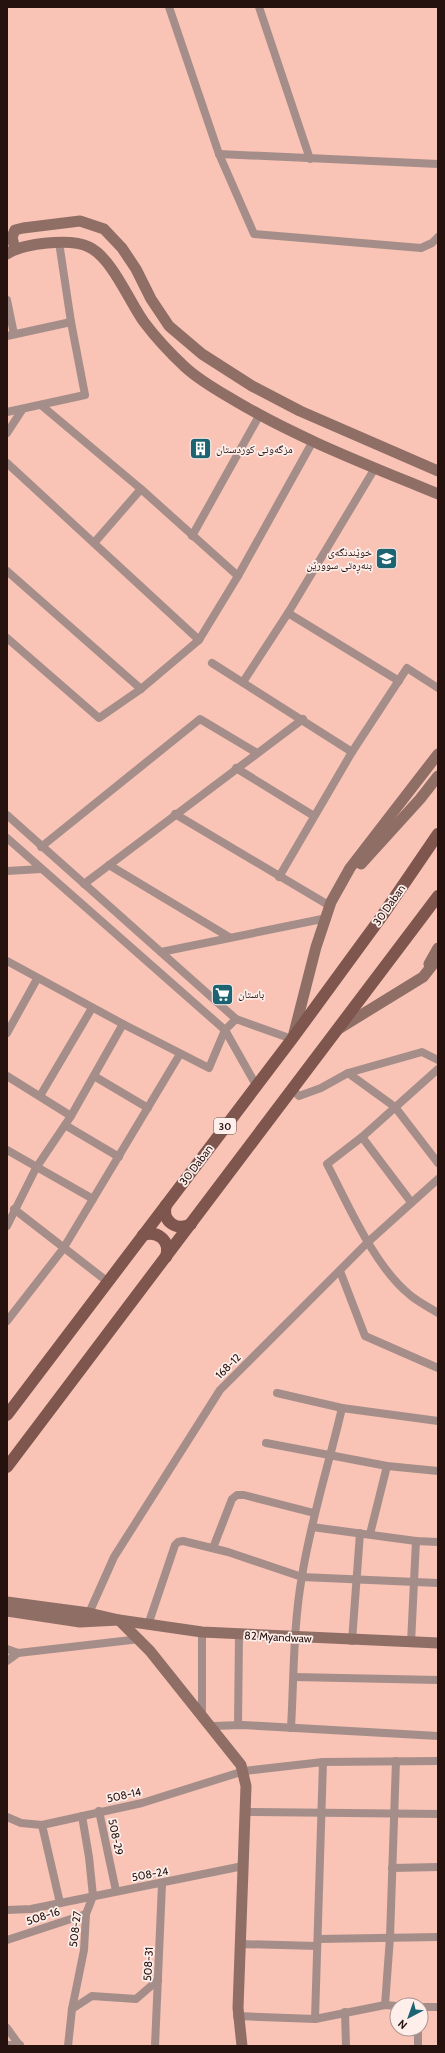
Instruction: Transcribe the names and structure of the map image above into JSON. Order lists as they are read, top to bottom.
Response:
{
  "streets": {
    "main road": ["30 Daban", "30"],
    "street": [
      "168-12",
      "82 Myandwaw",
      "508-14",
      "508-29",
      "508-24",
      "508-16",
      "508-27",
      "508-31"
    ]
  },
  "crossings": [
    ["508-14", "508-29"],
    ["508-14", "508-27"],
    ["508-29", "508-24"],
    ["508-24", "508-27"],
    ["508-24", "508-31"],
    ["508-16", "508-27"]
  ],
  "places": {
    "building": ["مزگەوتی کوردستان"],
    "school or university": ["خوێندنگەی بنەڕەتی سوورێن"],
    "supermarket": ["باستان"]
  },
  "north": "bottom left"
}
